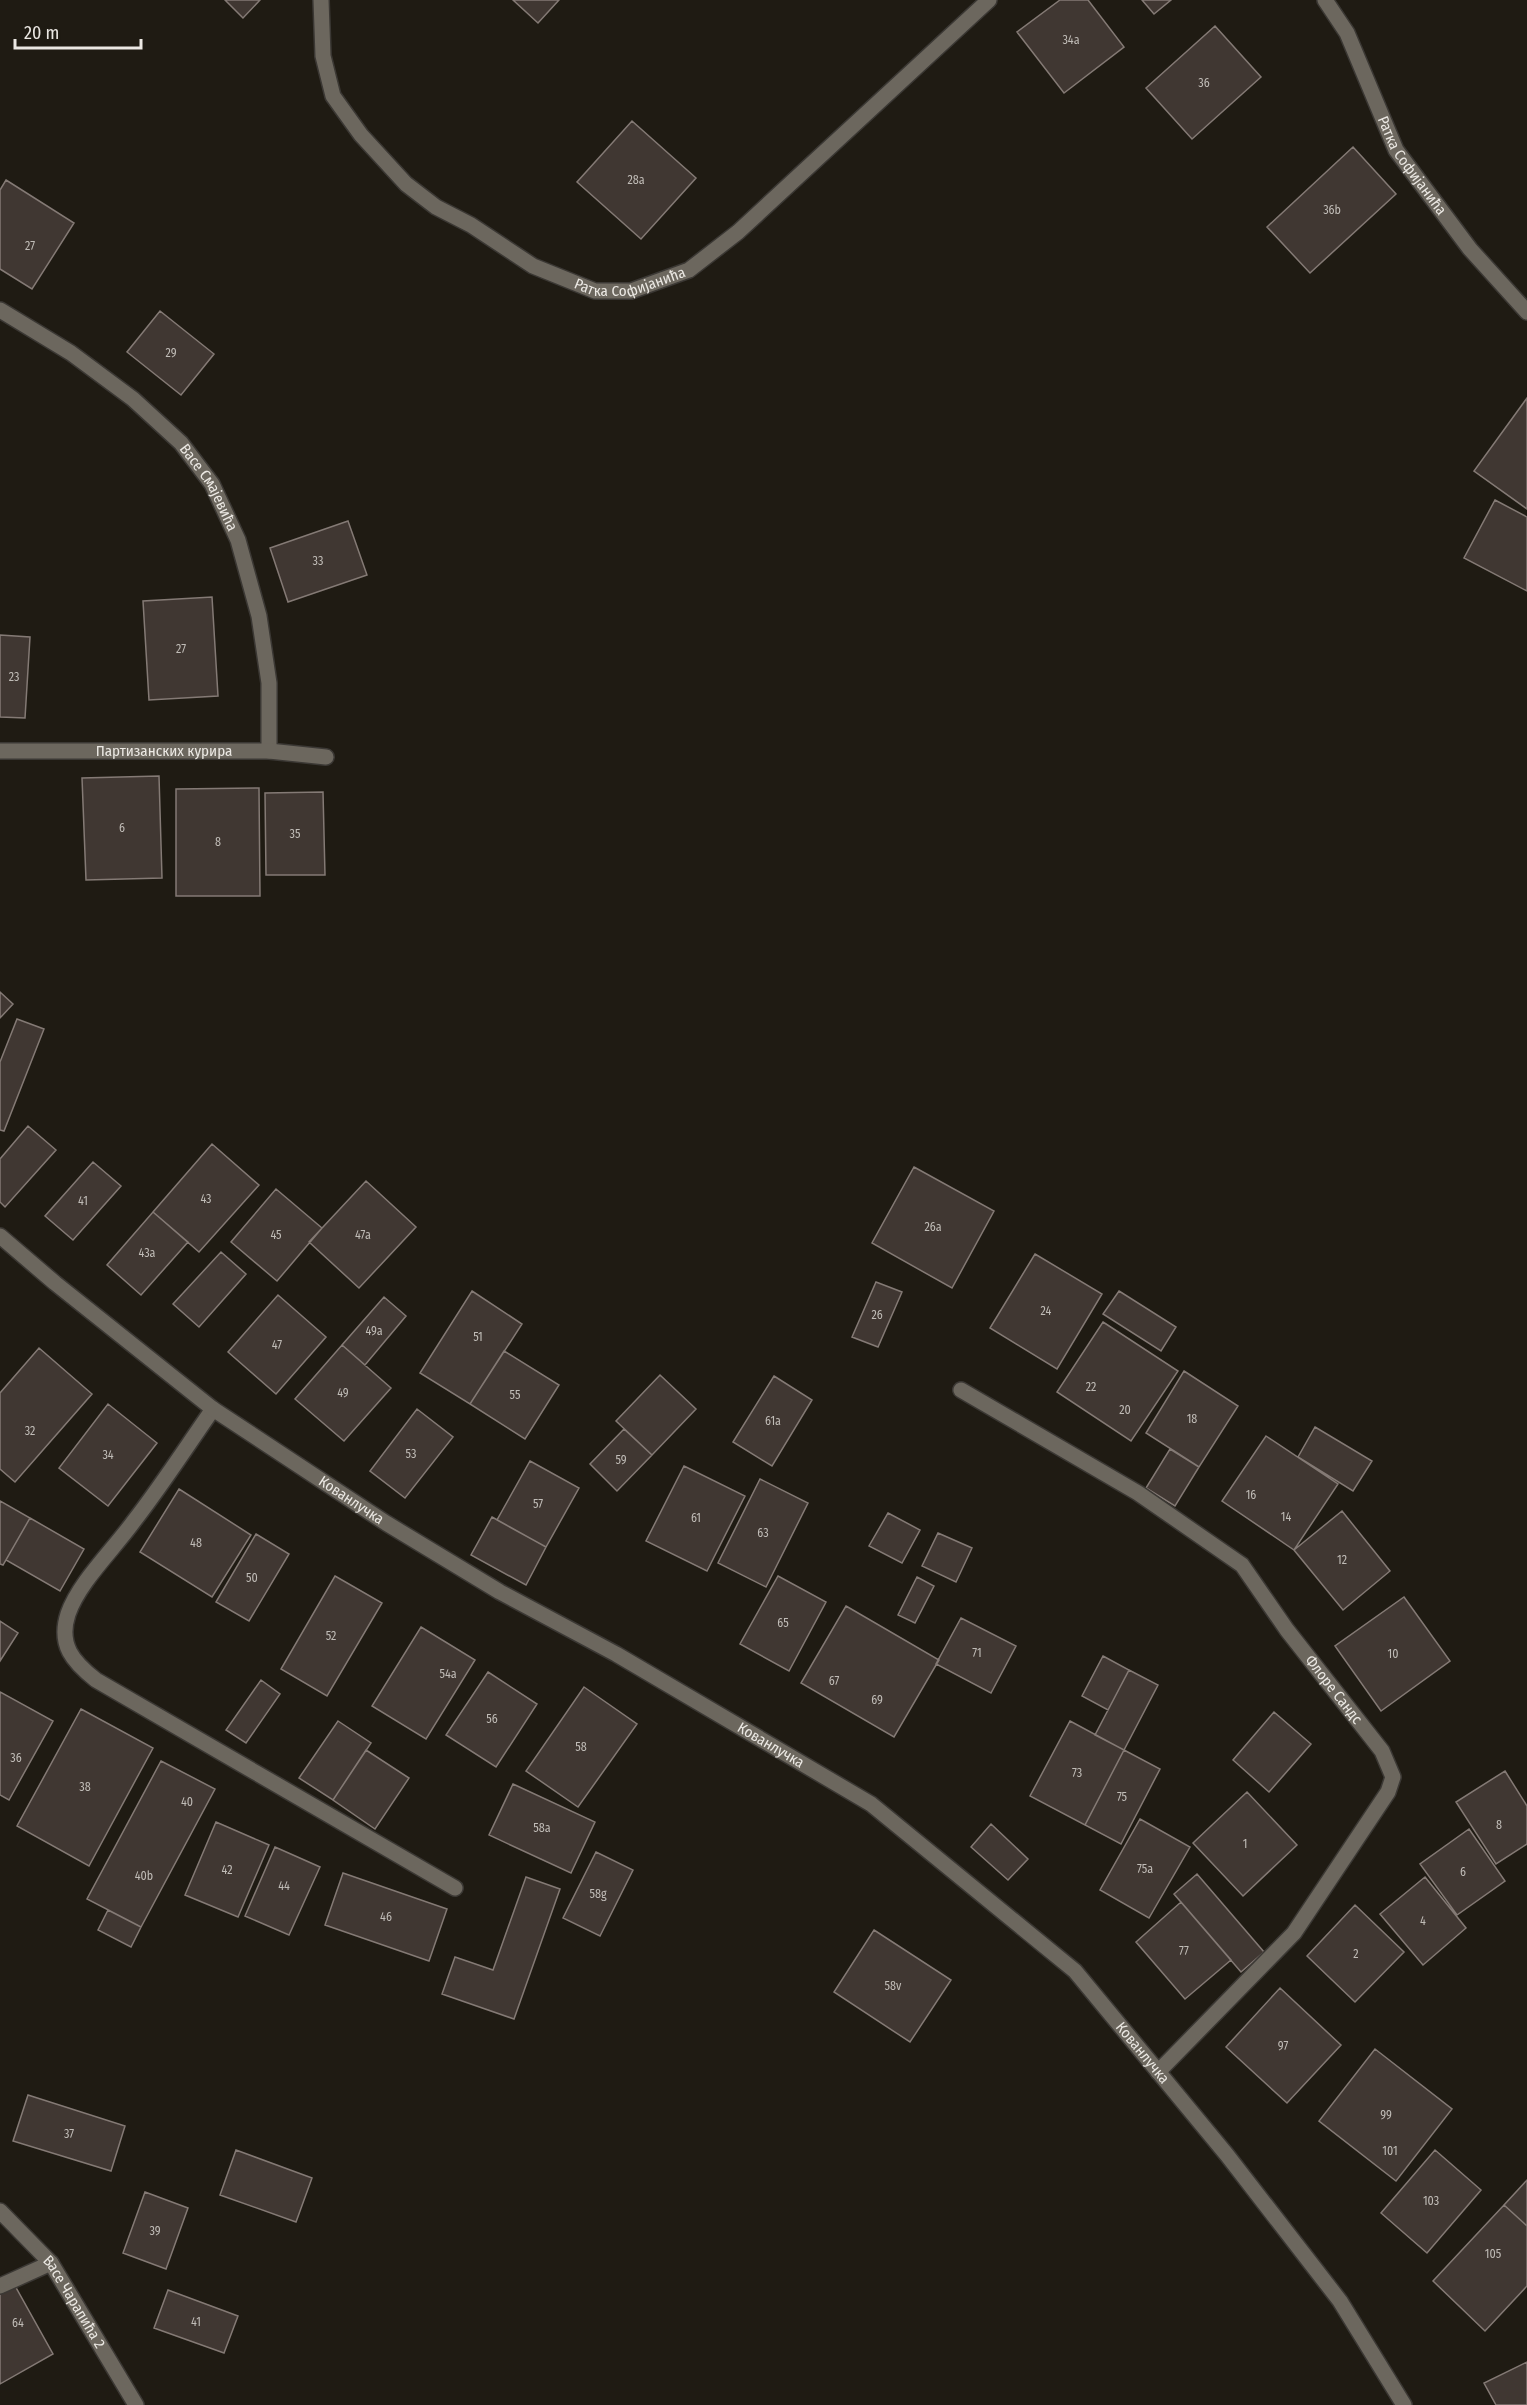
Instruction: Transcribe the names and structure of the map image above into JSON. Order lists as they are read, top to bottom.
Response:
{
  "streets": {
    "street": [
      "Ратка Софијанића",
      "Васе Смајевића",
      "Партизанских курира",
      "Кованлучка",
      "Флоре Сандс",
      "Васе Чарапића 2"
    ]
  },
  "crossings": [
    ["Васе Смајевића", "Партизанских курира"],
    ["Кованлучка", "Флоре Сандс"]
  ],
  "house_numbers": [
    "34a",
    "36",
    "28a",
    "36b",
    "27",
    "29",
    "33",
    "27",
    "23",
    "6",
    "35",
    "8",
    "43",
    "41",
    "26a",
    "45",
    "47a",
    "43a",
    "24",
    "26",
    "49a",
    "51",
    "47",
    "22",
    "49",
    "55",
    "20",
    "18",
    "61a",
    "32",
    "53",
    "34",
    "59",
    "16",
    "57",
    "14",
    "61",
    "63",
    "48",
    "12",
    "50",
    "65",
    "52",
    "71",
    "10",
    "54a",
    "67",
    "69",
    "56",
    "58",
    "36",
    "73",
    "38",
    "75",
    "40",
    "8",
    "58a",
    "1",
    "75a",
    "42",
    "6",
    "40b",
    "44",
    "58g",
    "46",
    "4",
    "77",
    "2",
    "58v",
    "97",
    "99",
    "37",
    "101",
    "103",
    "39",
    "105",
    "41",
    "64"
  ],
  "scale_bar": "20 m"
}
